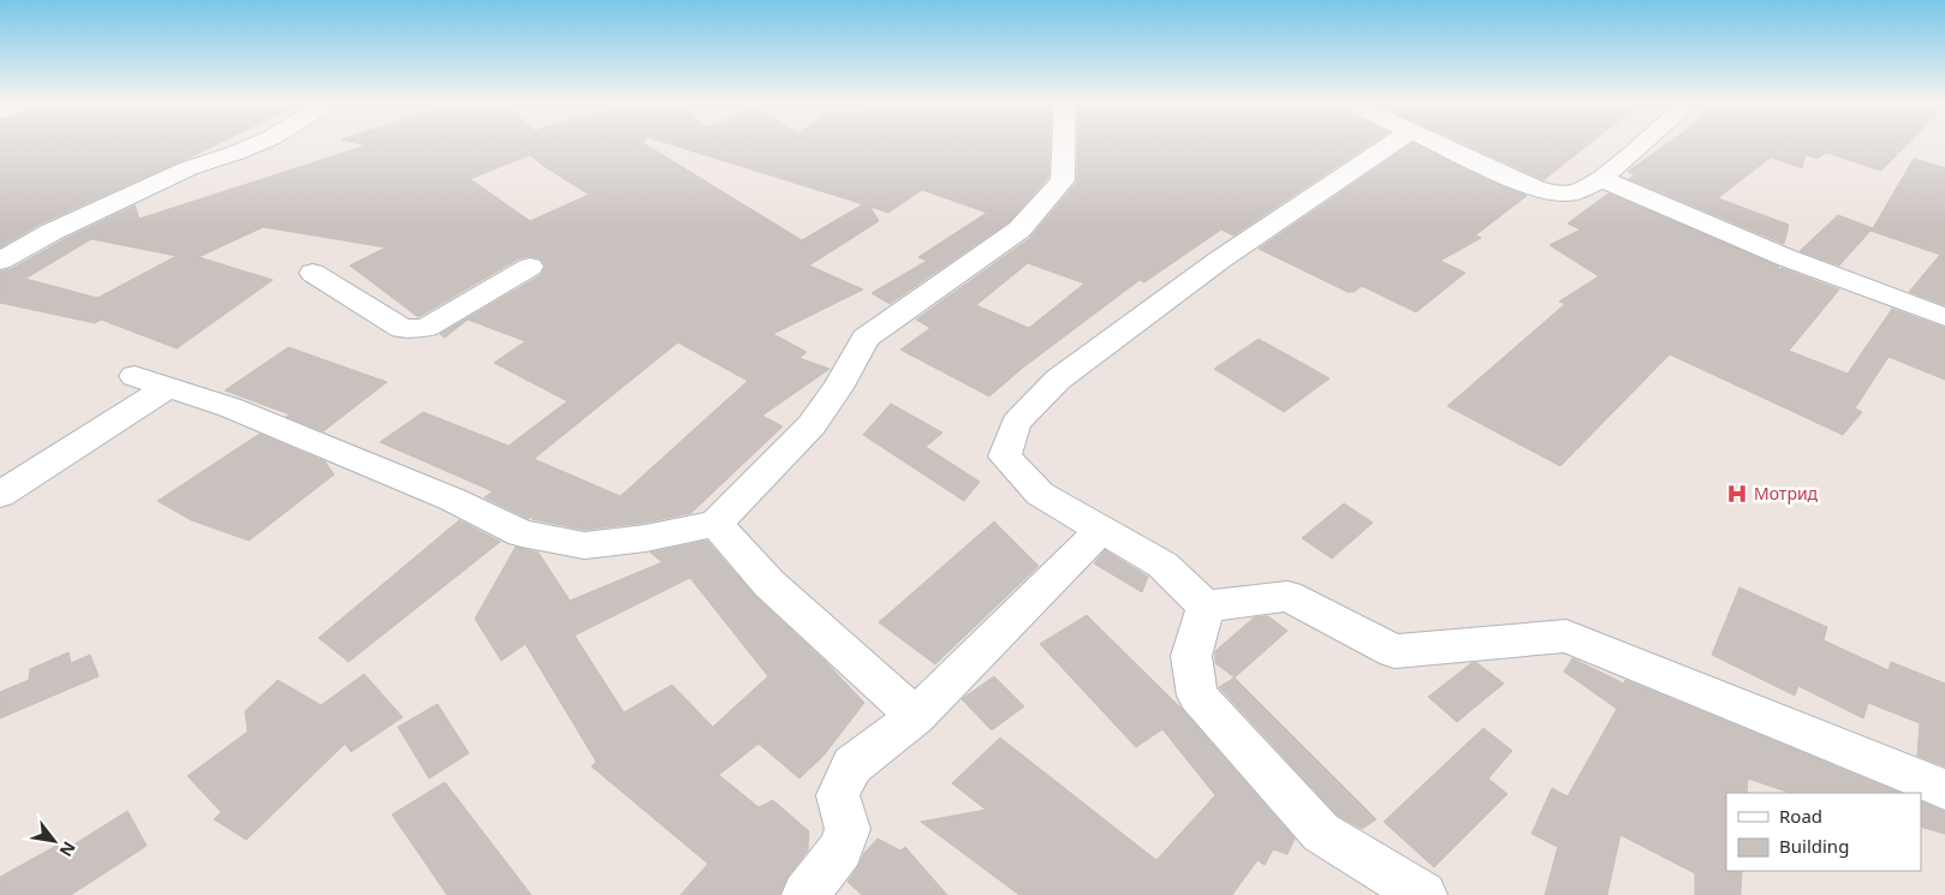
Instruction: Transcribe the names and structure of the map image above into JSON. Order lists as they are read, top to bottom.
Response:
{
  "places": {
    "hospital": ["Мотрид"]
  },
  "legend": ["Road", "Building"],
  "north": "bottom right"
}
